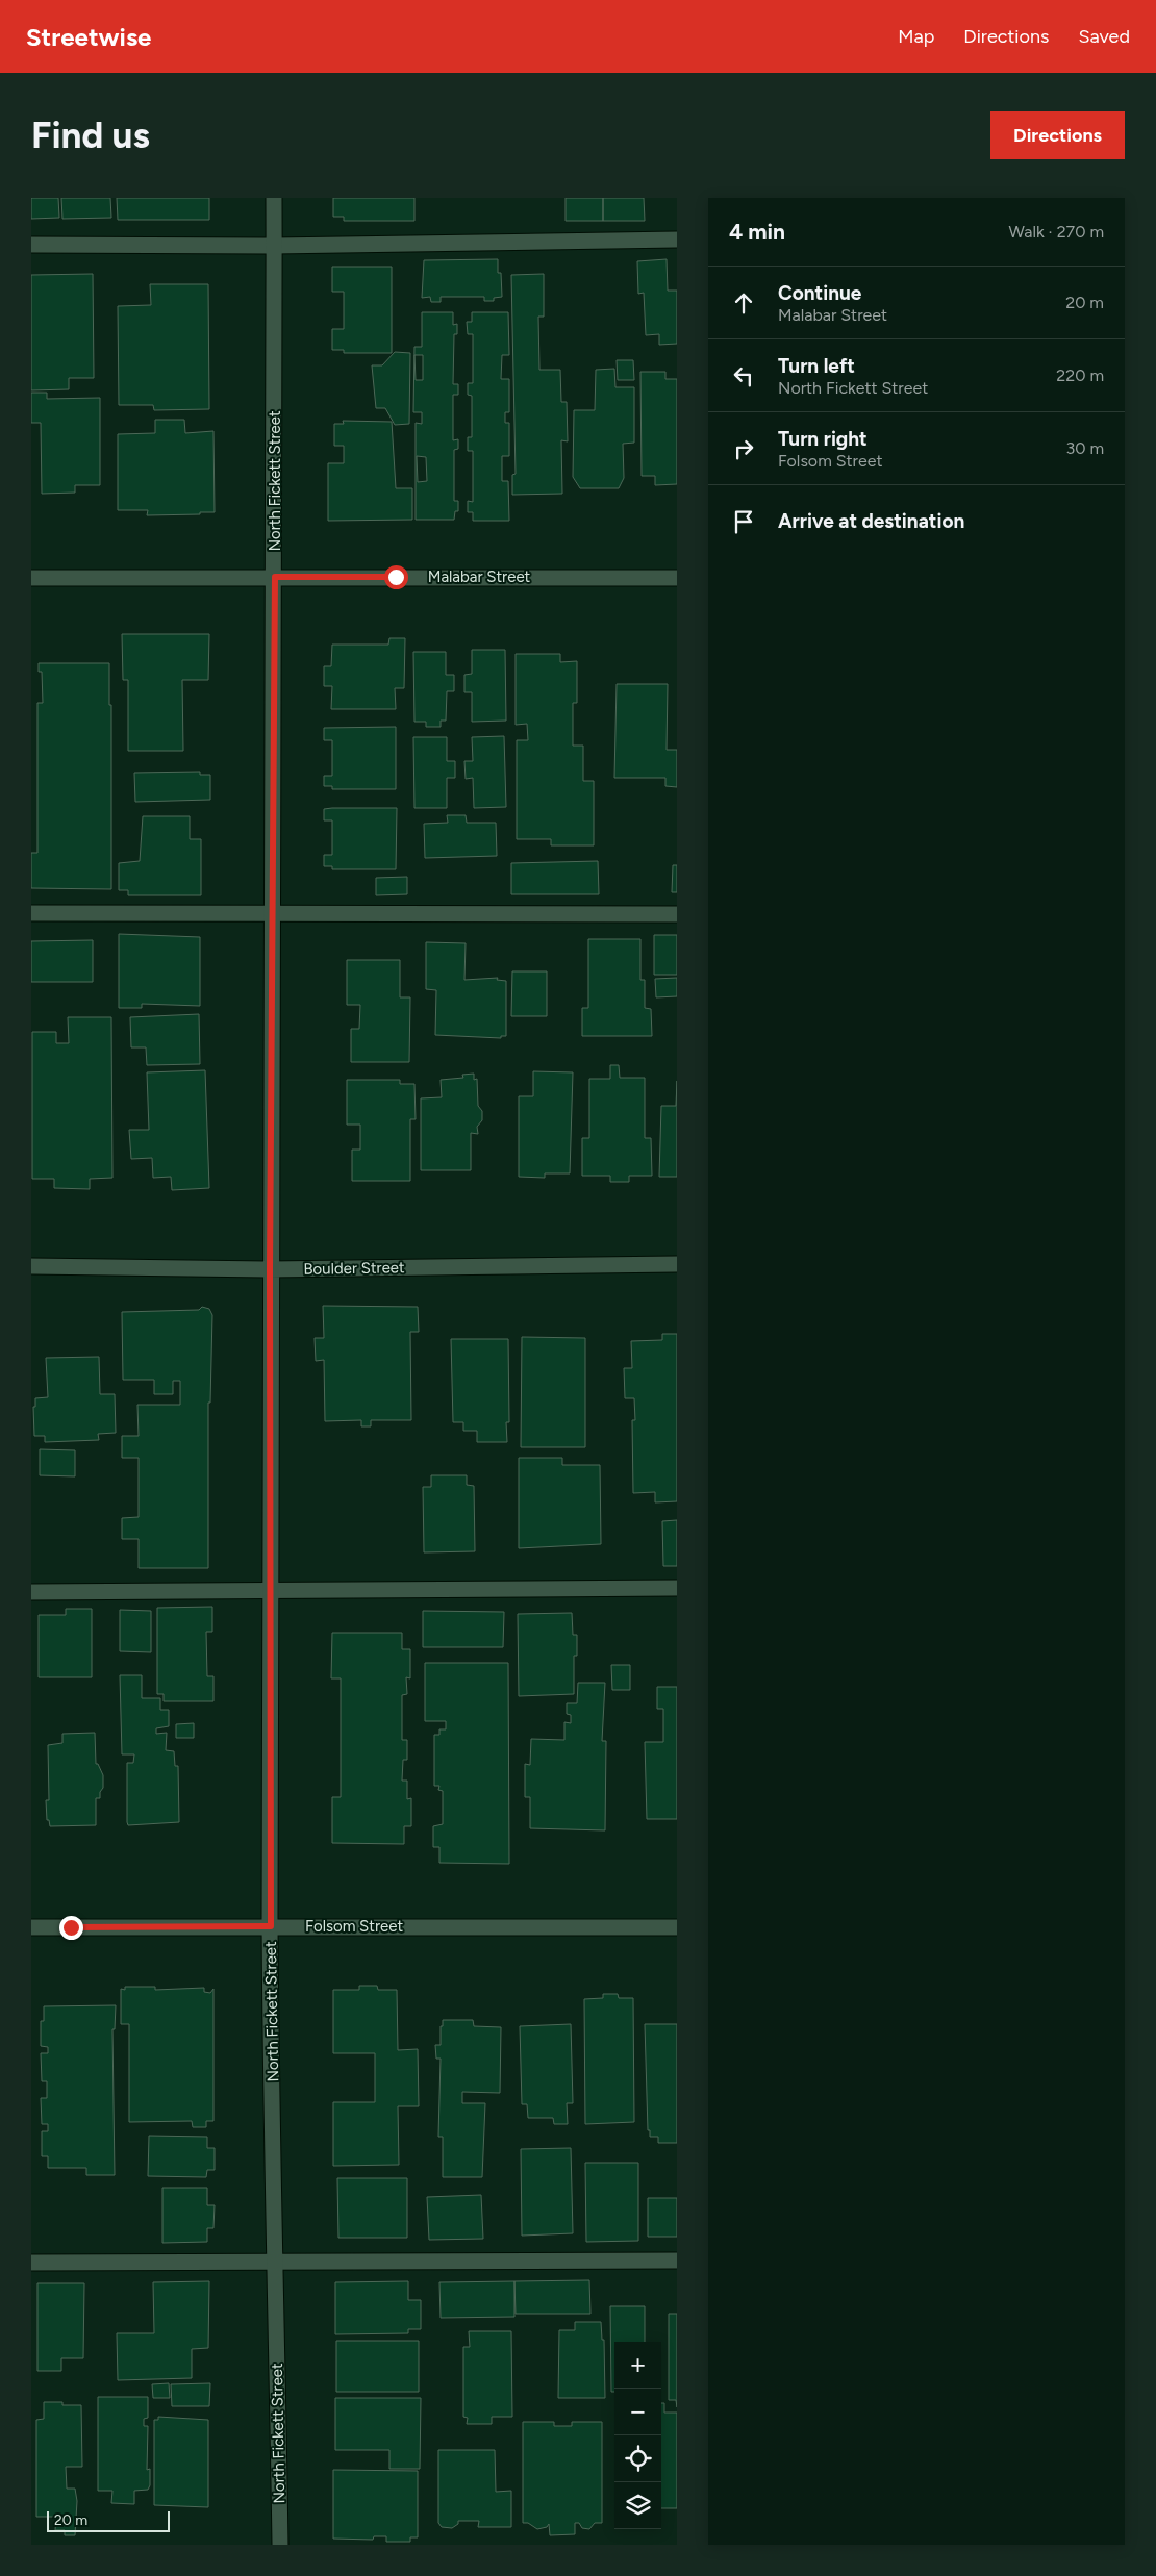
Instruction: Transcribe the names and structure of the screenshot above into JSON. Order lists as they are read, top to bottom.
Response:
{
  "streets": {
    "street": [
      "North Fickett Street",
      "Malabar Street",
      "Boulder Street",
      "Folsom Street"
    ]
  },
  "crossings": [
    ["North Fickett Street", "Malabar Street"],
    ["North Fickett Street", "Boulder Street"],
    ["North Fickett Street", "Folsom Street"]
  ],
  "scale_bar": "20 m",
  "page": {
    "header": "Streetwise",
    "nav": ["Map", "Directions", "Saved"],
    "buttons": "Directions",
    "title": "Find us",
    "heading": ["4 min", "Walk · 270 m"],
    "list": [
      ["Continue", "Malabar Street", "20 m"],
      ["Turn left", "North Fickett Street", "220 m"],
      ["Turn right", "Folsom Street", "30 m"],
      "Arrive at destination"
    ],
    "map_buttons": ["+", "−"],
    "scale": "20 m"
  }
}
